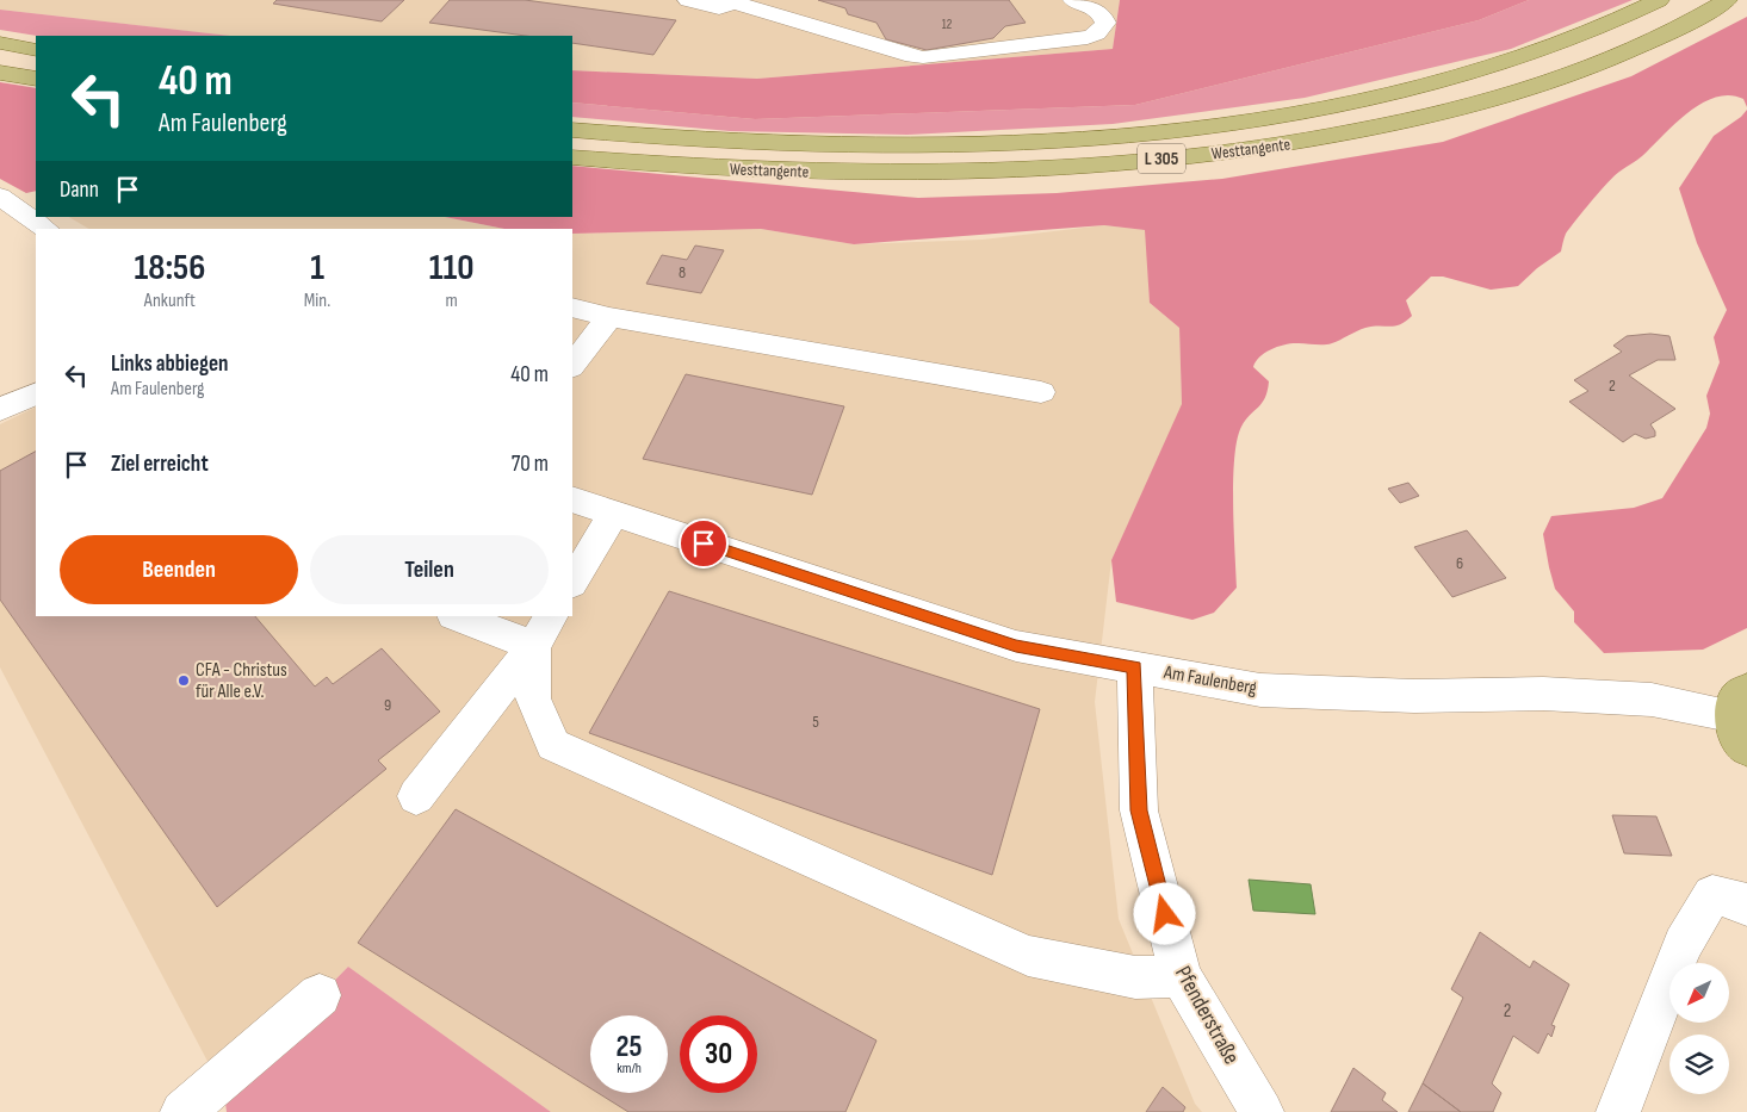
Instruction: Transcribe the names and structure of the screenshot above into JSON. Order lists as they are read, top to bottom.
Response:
{
  "streets": {
    "main road": ["Westtangente", "L 305"],
    "street": ["Am Faulenberg", "Pfenderstraße"]
  },
  "crossings": [
    ["Am Faulenberg", "Pfenderstraße"]
  ],
  "places": ["CFA - Christus für Alle e.V."],
  "house_numbers": [
    "12",
    "8",
    "2",
    "6",
    "9",
    "5",
    "2"
  ],
  "north": "bottom left",
  "page": {
    "turn": ["40 m", "Am Faulenberg"],
    "then": "Dann",
    "eta": [
      "18:56",
      "Ankunft",
      "1",
      "Min.",
      "110",
      "m"
    ],
    "list": [
      {
        "name": "Links abbiegen",
        "note": "Am Faulenberg",
        "value": "40 m"
      },
      {
        "name": "Ziel erreicht",
        "value": "70 m"
      }
    ],
    "buttons": ["Beenden", "Teilen"],
    "speed": "25 km/h",
    "limit": "30"
  }
}
